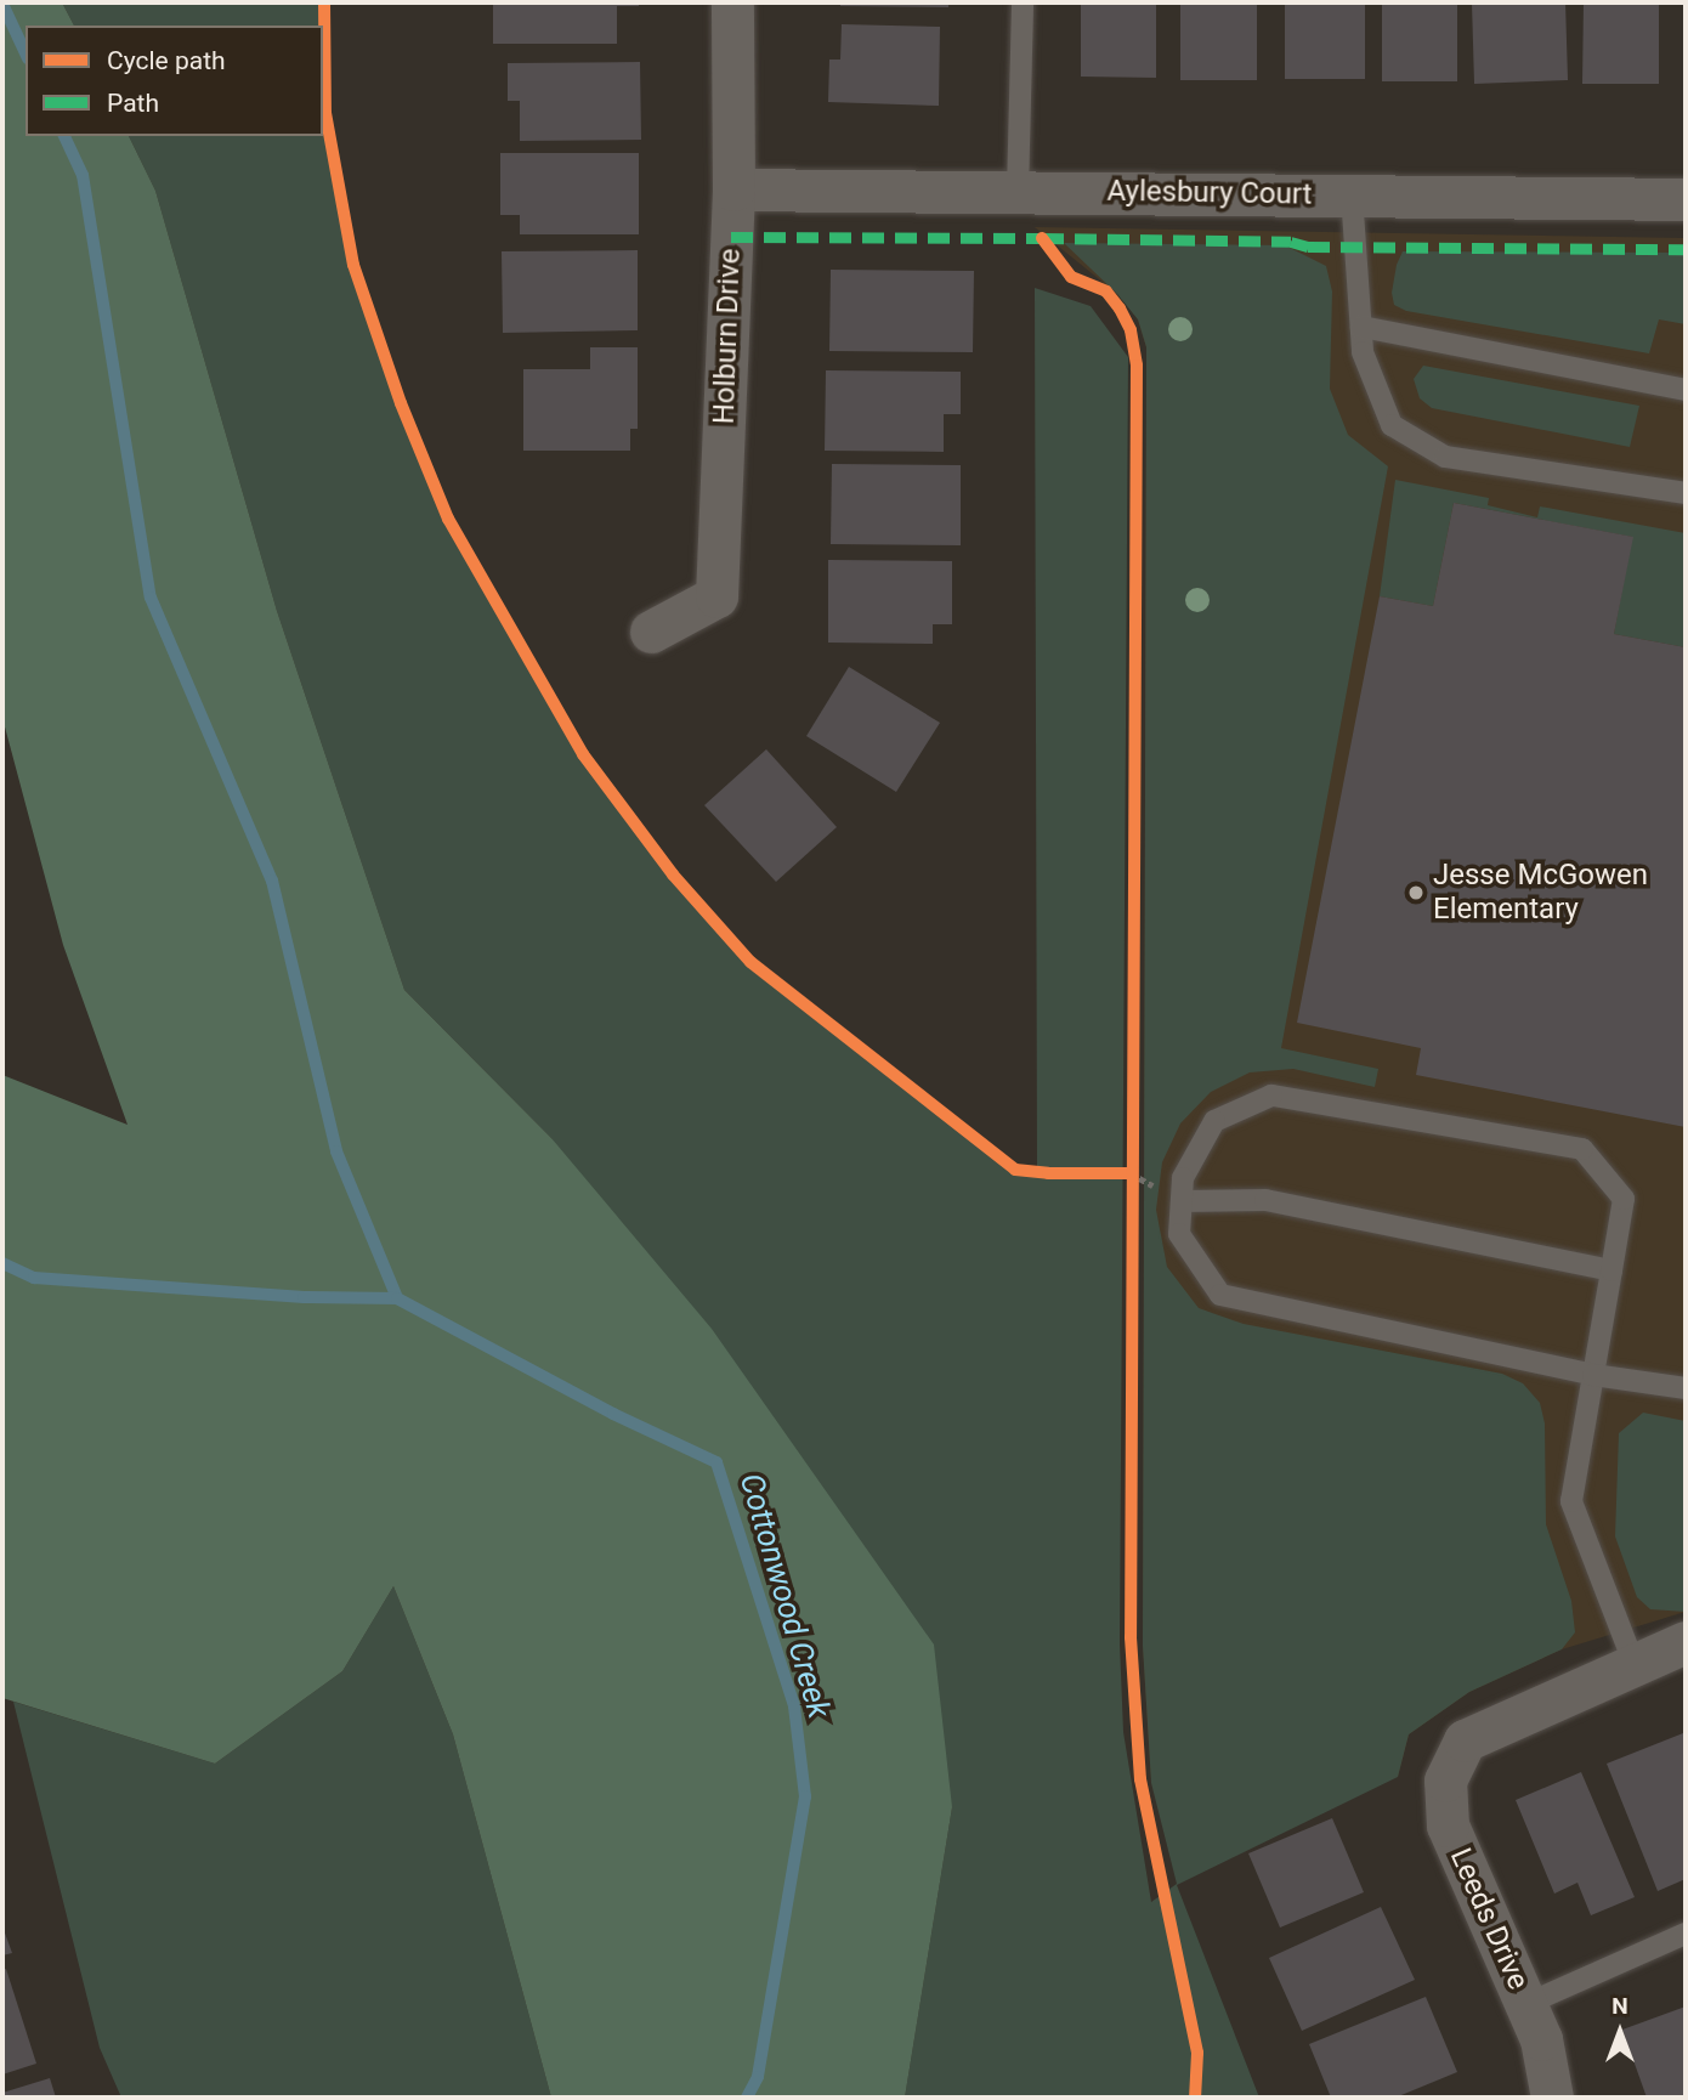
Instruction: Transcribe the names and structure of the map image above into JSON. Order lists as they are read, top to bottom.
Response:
{
  "streets": {
    "street": ["Aylesbury Court", "Holburn Drive", "Leeds Drive"]
  },
  "crossings": [
    ["Aylesbury Court", "Holburn Drive"]
  ],
  "water": ["Cottonwood Creek"],
  "places": ["Jesse McGowen Elementary"],
  "legend": ["Cycle path", "Path"],
  "north": "top"
}
